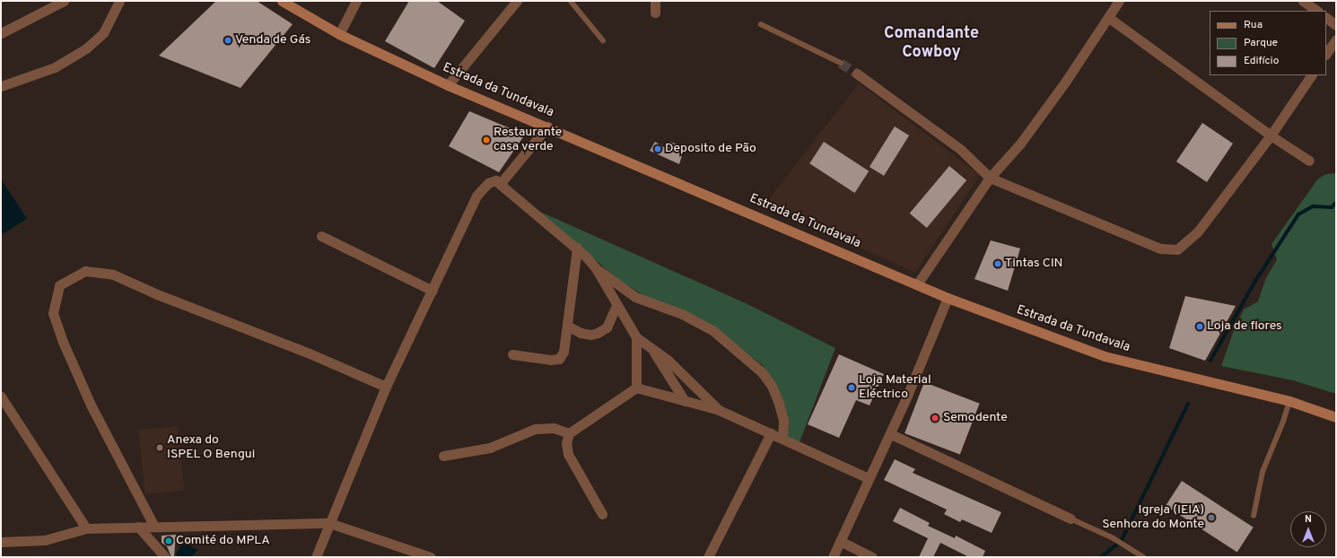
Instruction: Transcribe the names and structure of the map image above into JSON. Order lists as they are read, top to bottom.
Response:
{
  "streets": {
    "main road": ["Estrada da Tundavala"]
  },
  "districts": ["Comandante Cowboy"],
  "places": [
    "Venda de Gás",
    "Restaurante casa verde",
    "Deposito de Pão",
    "Tintas CIN",
    "Loja de flores",
    "Loja Material Eléctrico",
    "Semodente",
    "Anexa do ISPEL O Bengui",
    "Igreja (IEIA) Senhora do Monte",
    "Comité do MPLA"
  ],
  "legend": ["Rua", "Parque", "Edifício"],
  "north": "top"
}
